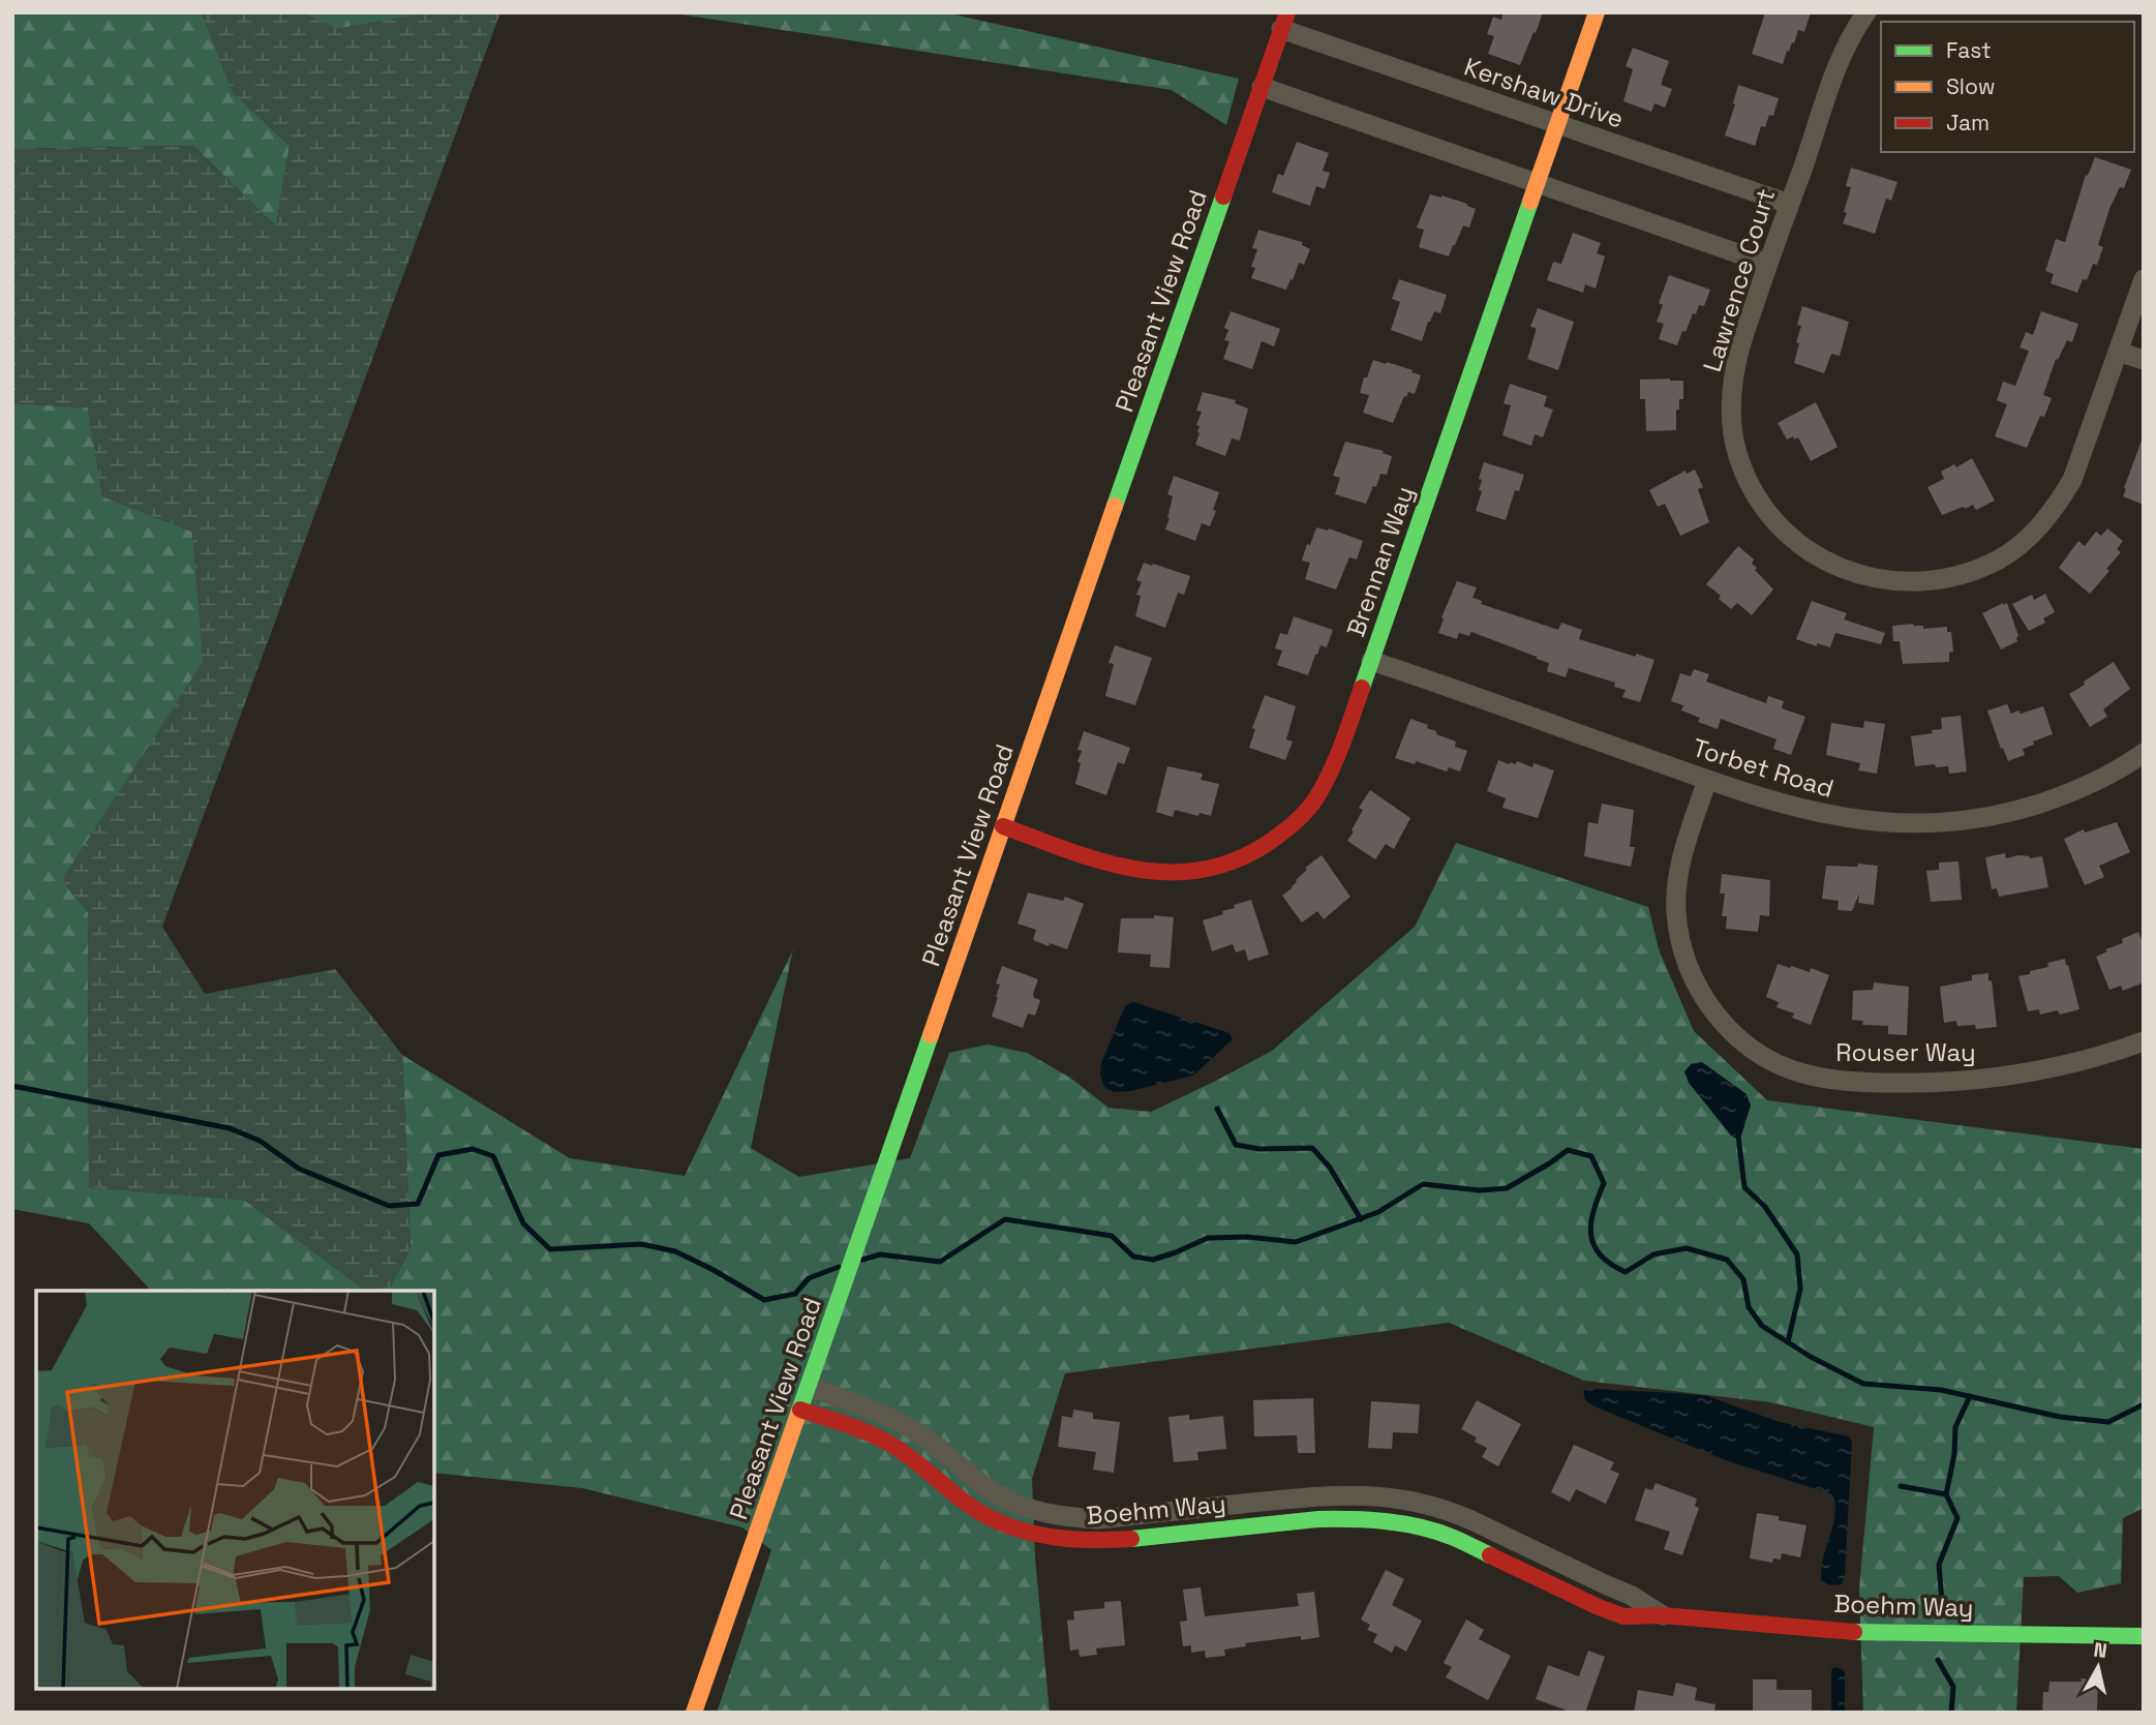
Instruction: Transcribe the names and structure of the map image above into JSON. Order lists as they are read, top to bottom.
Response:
{
  "streets": {
    "street": [
      "Kershaw Drive",
      "Lawrence Court",
      "Pleasant View Road",
      "Brennan Way",
      "Torbet Road",
      "Rouser Way",
      "Boehm Way"
    ]
  },
  "crossings": [
    ["Kershaw Drive", "Lawrence Court"],
    ["Kershaw Drive", "Pleasant View Road"],
    ["Kershaw Drive", "Brennan Way"],
    ["Pleasant View Road", "Brennan Way"],
    ["Pleasant View Road", "Boehm Way"],
    ["Brennan Way", "Torbet Road"],
    ["Torbet Road", "Rouser Way"]
  ],
  "legend": ["Fast", "Slow", "Jam"],
  "north": "top"
}
